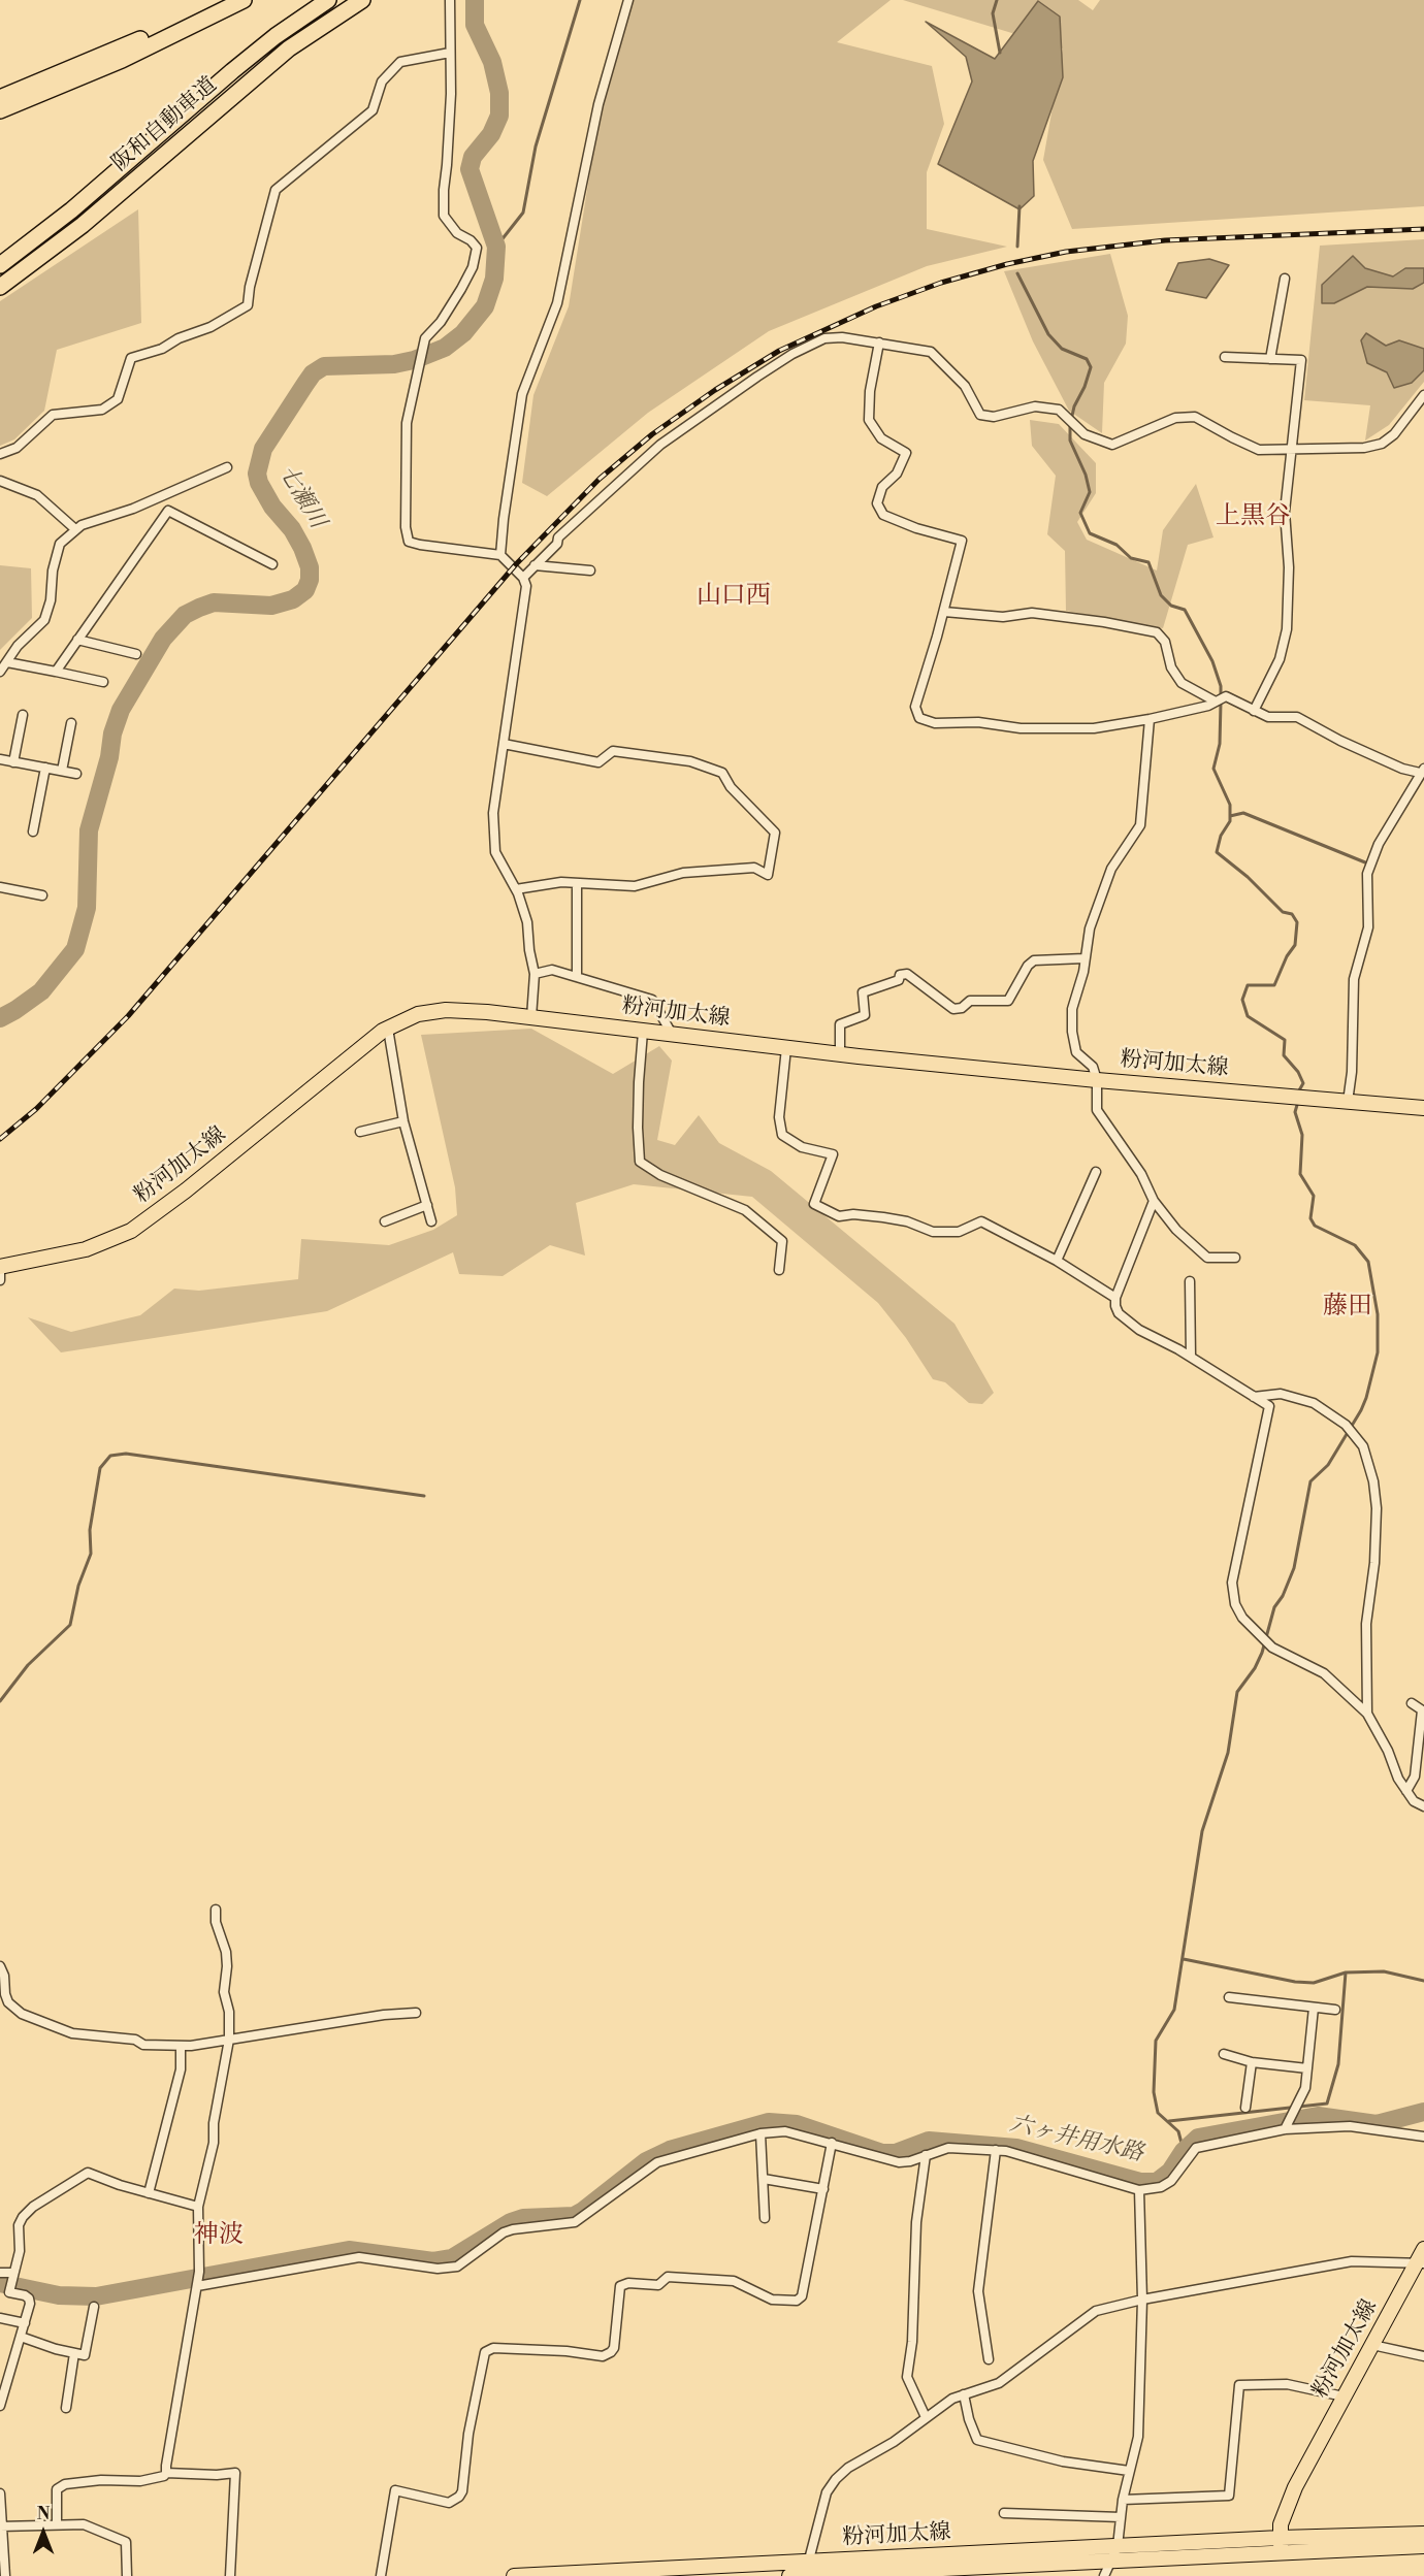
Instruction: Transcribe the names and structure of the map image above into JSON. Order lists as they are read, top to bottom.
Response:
{
  "streets": {
    "highway": ["阪和自動車道"],
    "main road": ["粉河加太線"]
  },
  "districts": [
    "上黒谷",
    "山口西",
    "藤田",
    "神波"
  ],
  "water": ["七瀬川", "六ヶ井用水路"],
  "north": "top"
}
